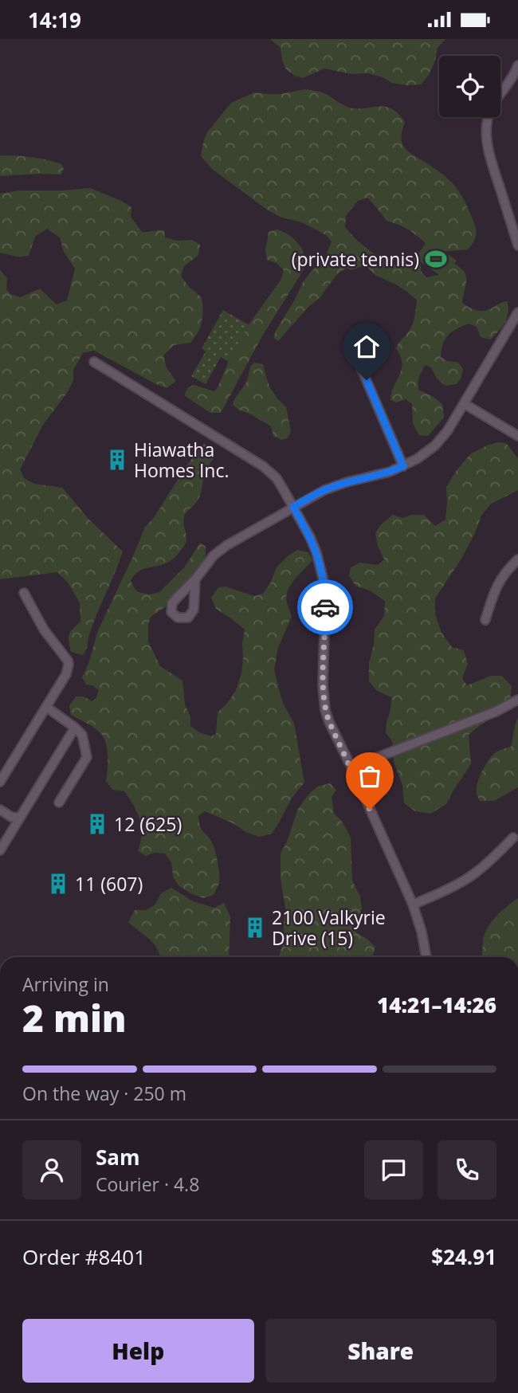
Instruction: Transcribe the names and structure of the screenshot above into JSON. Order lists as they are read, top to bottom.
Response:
{
  "places": {
    "sports": ["(private tennis)"],
    "building": [
      "Hiawatha Homes Inc.",
      "12 (625)",
      "11 (607)",
      "2100 Valkyrie Drive (15)"
    ]
  },
  "page": {
    "status": "14:19",
    "heading": ["2 min", "Arriving in", "14:21–14:26"],
    "panel": [
      "Sam",
      "Courier · 4.8",
      "Order #8401",
      "$24.91"
    ],
    "bar": "On the way · 250 m",
    "buttons": ["Help", "Share"]
  }
}
